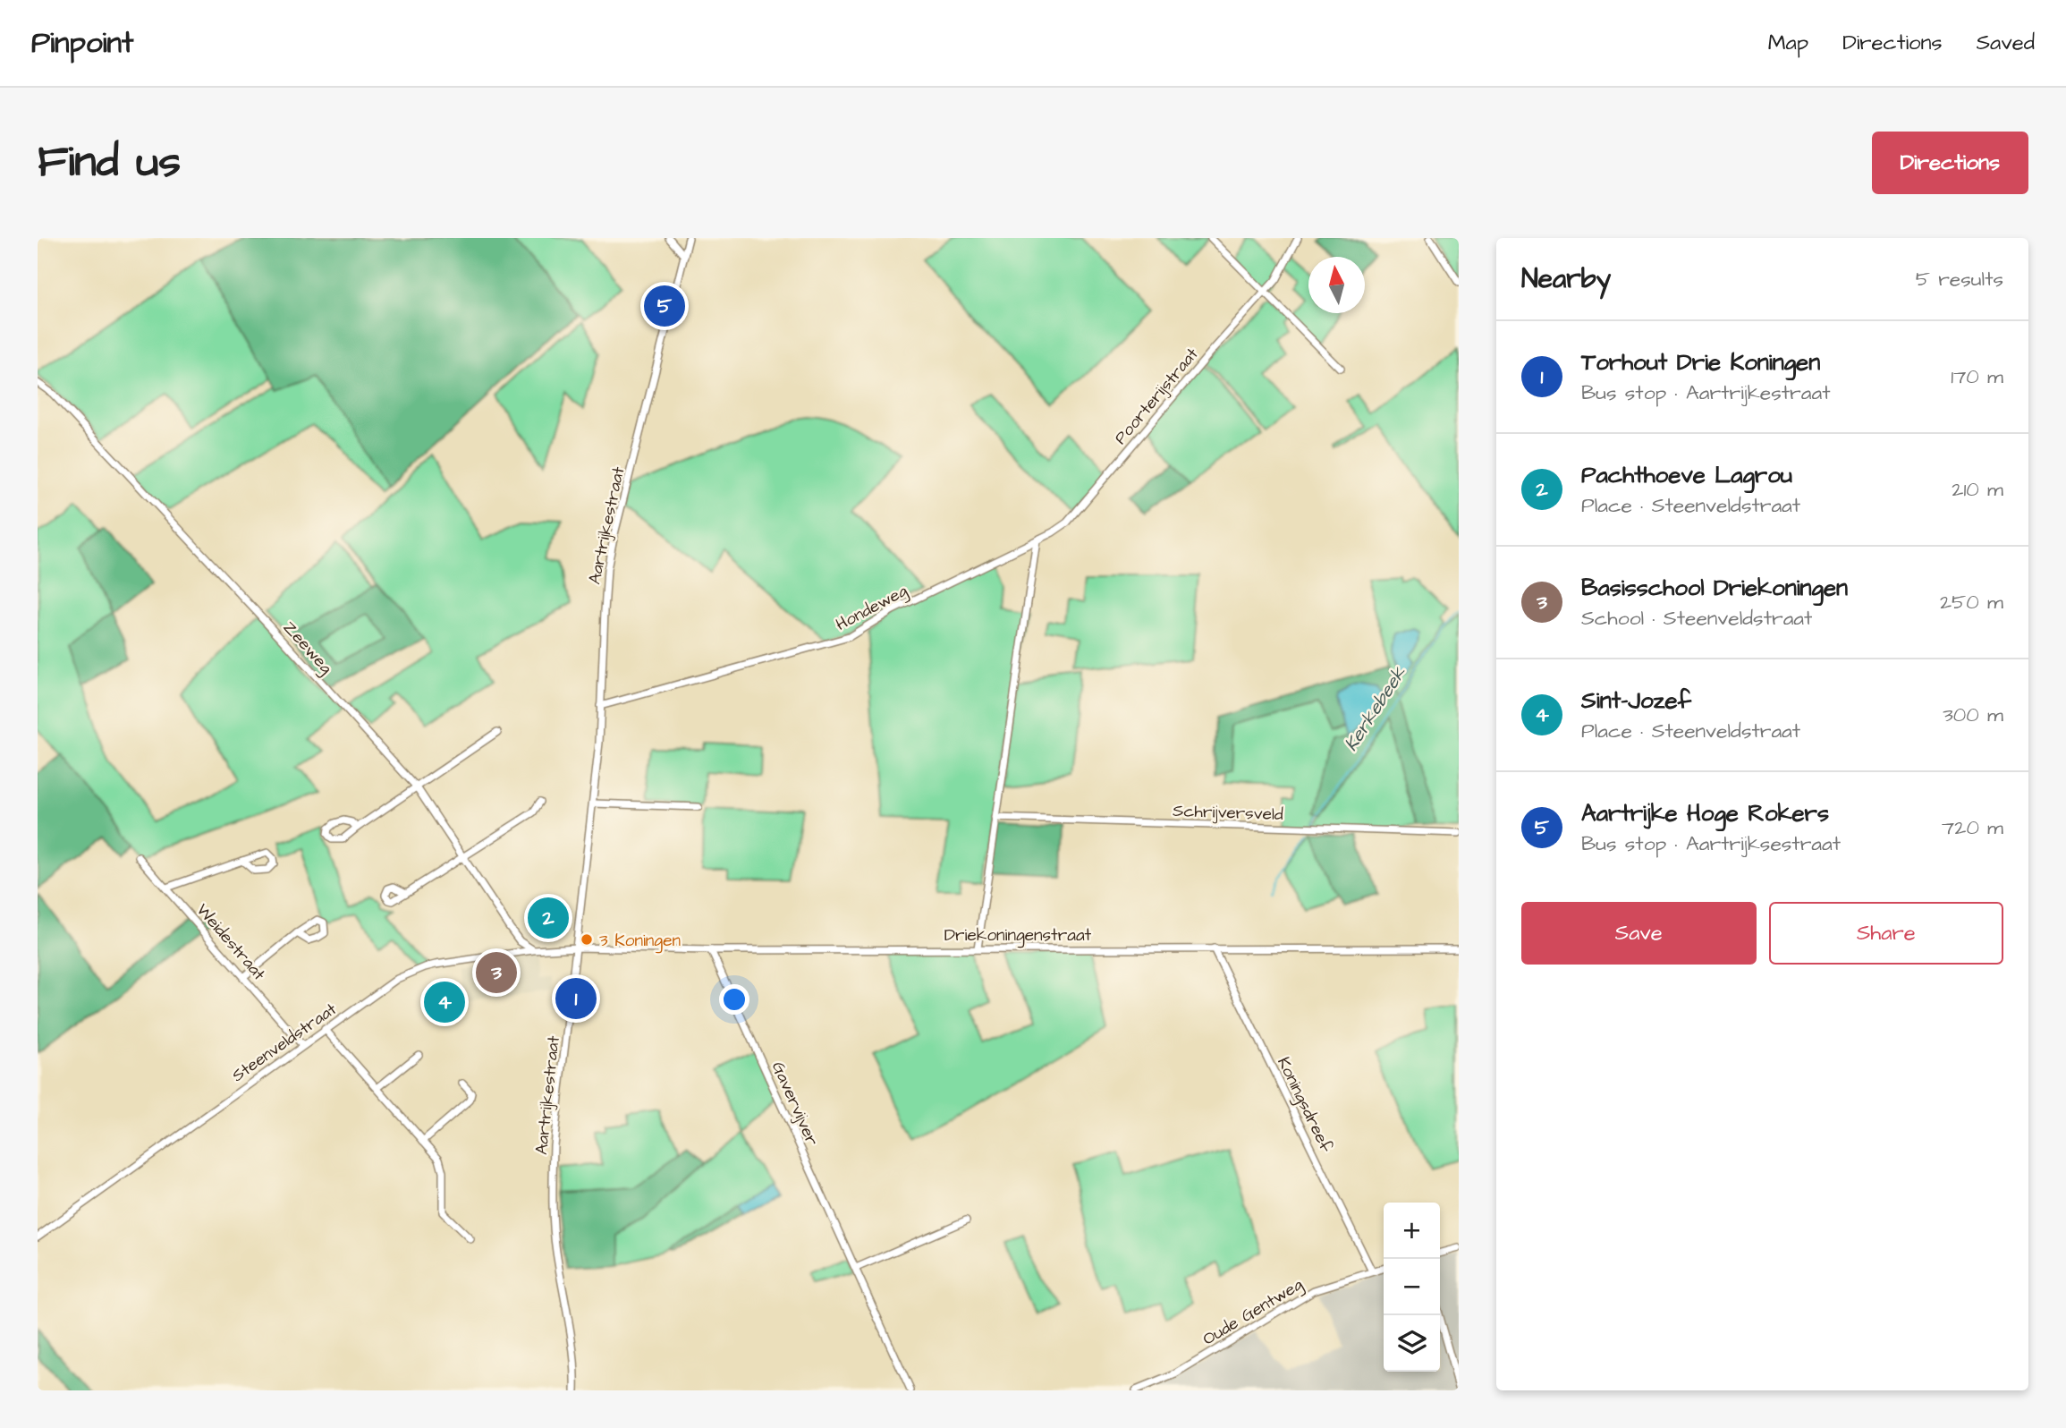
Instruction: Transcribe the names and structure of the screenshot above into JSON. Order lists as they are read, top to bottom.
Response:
{
  "streets": {
    "street": [
      "Poorterijstraat",
      "Aartrijkestraat",
      "Hondeweg",
      "Zeeweg",
      "Schrijversveld",
      "Driekoningenstraat",
      "Weidestraat",
      "Steenveldstraat",
      "Gavervijver",
      "Koningsdreef",
      "Oude Gentweg"
    ]
  },
  "crossings": [
    ["Poorterijstraat", "Hondeweg"],
    ["Aartrijkestraat", "Hondeweg"],
    ["Aartrijkestraat", "Driekoningenstraat"],
    ["Aartrijkestraat", "Steenveldstraat"],
    ["Zeeweg", "Steenveldstraat"],
    ["Driekoningenstraat", "Steenveldstraat"],
    ["Driekoningenstraat", "Gavervijver"],
    ["Driekoningenstraat", "Koningsdreef"],
    ["Weidestraat", "Steenveldstraat"],
    ["Koningsdreef", "Oude Gentweg"]
  ],
  "water": ["Kerkebeek"],
  "places": ["3 Koningen"],
  "north": "top",
  "page": {
    "header": "Pinpoint",
    "nav": ["Map", "Directions", "Saved"],
    "buttons": [
      "Directions",
      ["Save", "Share"]
    ],
    "title": "Find us",
    "heading": ["Nearby", "5 results"],
    "pins": [
      "5",
      "2",
      "3",
      "1",
      "4"
    ],
    "list": [
      {
        "mark": "1",
        "name": "Torhout Drie Koningen",
        "note": "Bus stop · Aartrijkestraat",
        "value": "170 m"
      },
      {
        "mark": "2",
        "name": "Pachthoeve Lagrou",
        "note": "Place · Steenveldstraat",
        "value": "210 m"
      },
      {
        "mark": "3",
        "name": "Basisschool Driekoningen",
        "note": "School · Steenveldstraat",
        "value": "250 m"
      },
      {
        "mark": "4",
        "name": "Sint-Jozef",
        "note": "Place · Steenveldstraat",
        "value": "300 m"
      },
      {
        "mark": "5",
        "name": "Aartrijke Hoge Rokers",
        "note": "Bus stop · Aartrijksestraat",
        "value": "720 m"
      }
    ],
    "map_buttons": ["+", "−"]
  }
}
